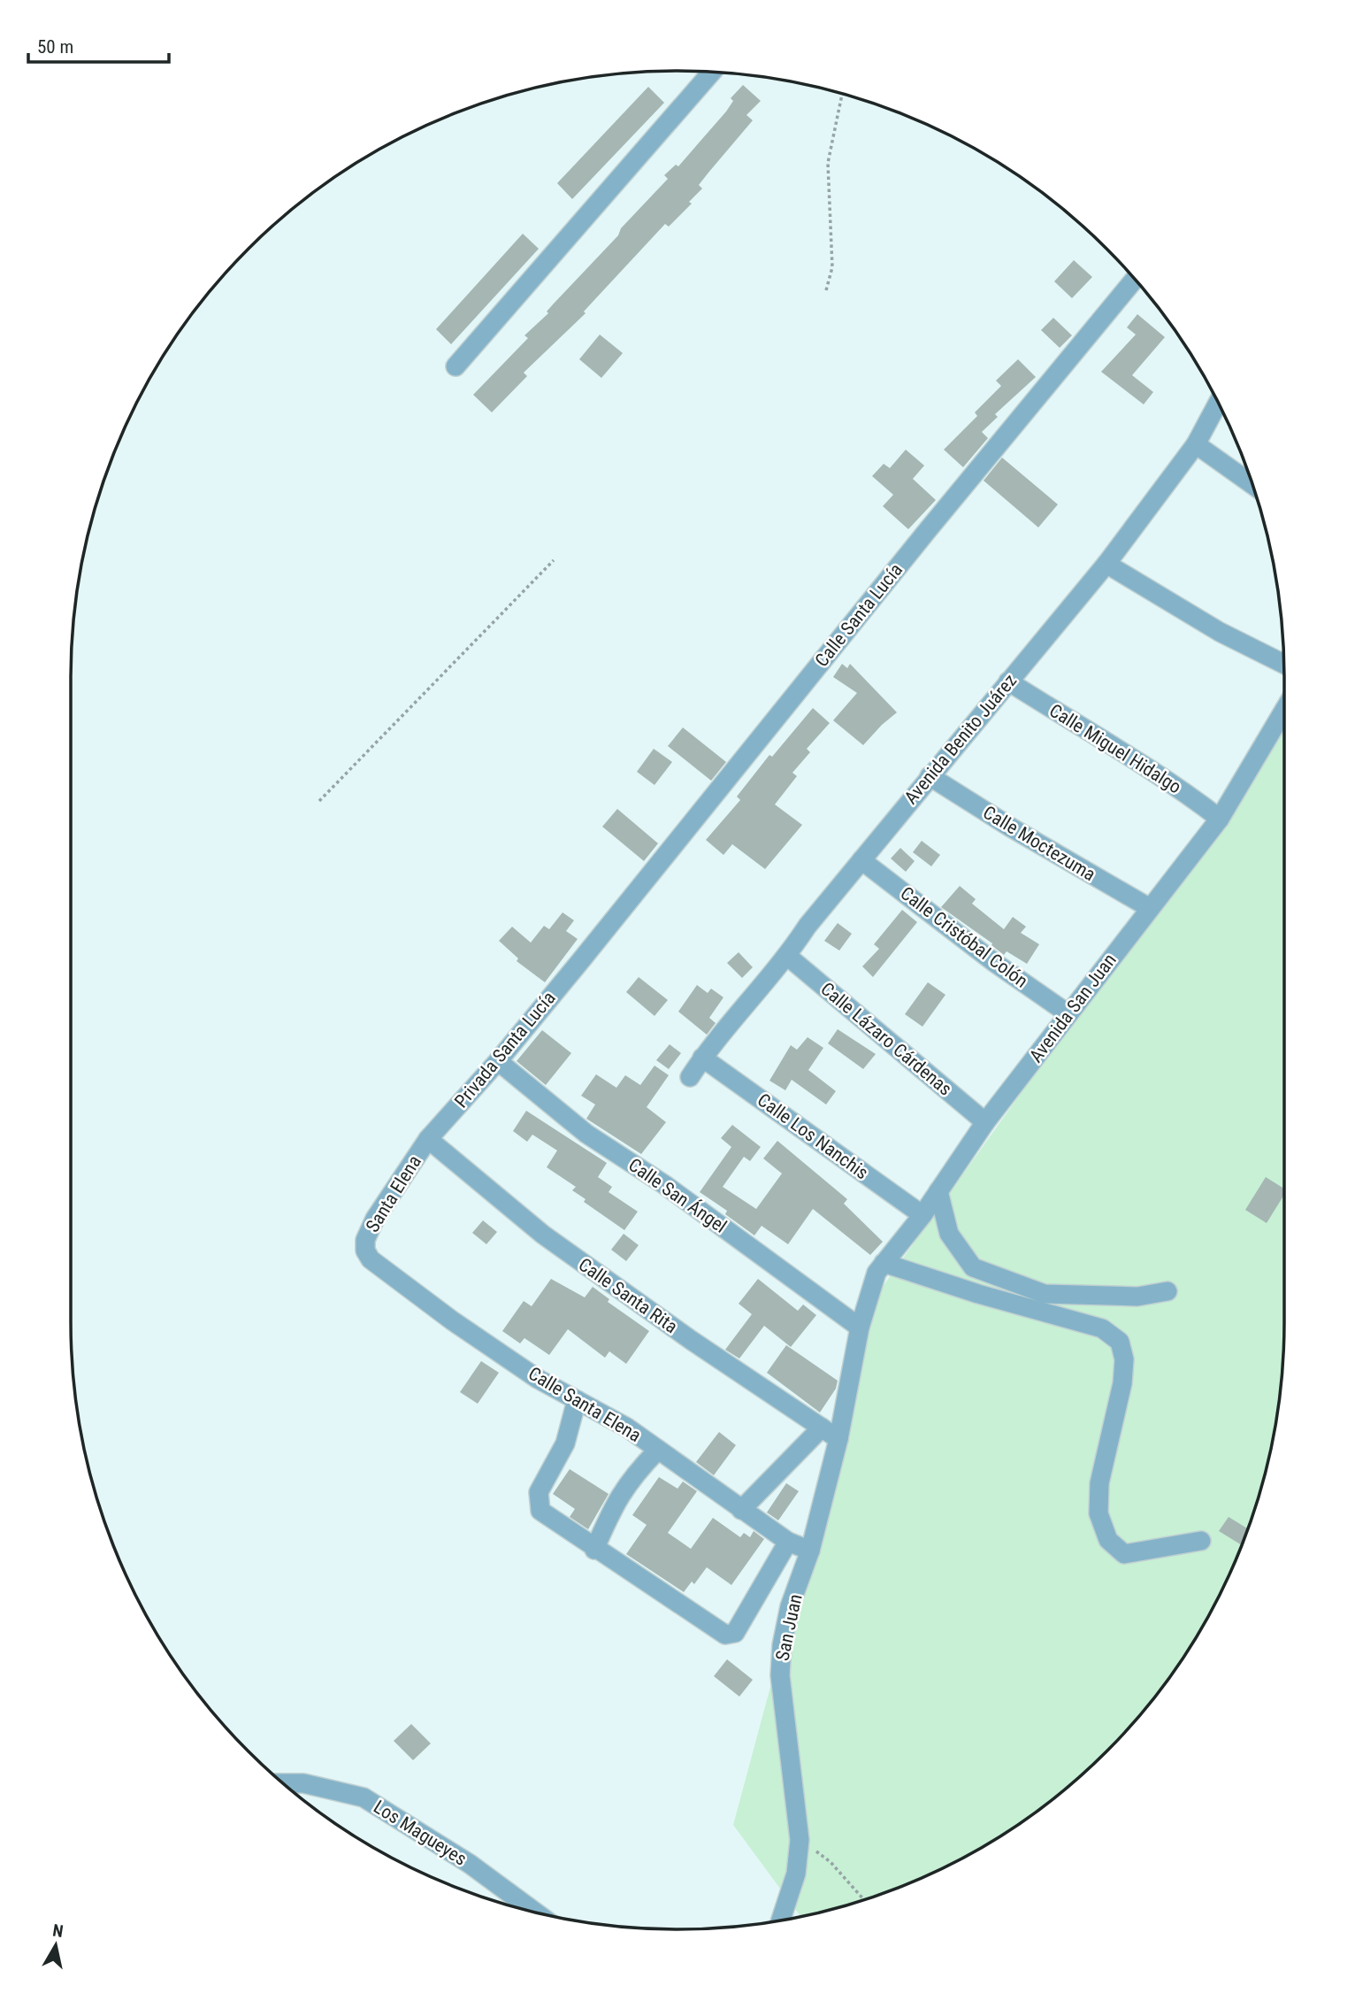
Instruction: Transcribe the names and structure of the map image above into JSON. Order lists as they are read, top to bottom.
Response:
{
  "streets": {
    "street": [
      "Calle Santa Lucía",
      "Avenida Benito Juárez",
      "Calle Miguel Hidalgo",
      "Calle Moctezuma",
      "Calle Cristóbal Colón",
      "Avenida San Juan",
      "Calle Lázaro Cárdenas",
      "Privada Santa Lucía",
      "Calle Los Nanchis",
      "Santa Elena",
      "Calle San Ángel",
      "Calle Santa Rita",
      "Calle Santa Elena",
      "San Juan",
      "Los Magueyes"
    ]
  },
  "crossings": [
    ["Calle Santa Lucía", "Privada Santa Lucía"],
    ["Avenida Benito Juárez", "Calle Miguel Hidalgo"],
    ["Avenida Benito Juárez", "Calle Moctezuma"],
    ["Avenida Benito Juárez", "Calle Cristóbal Colón"],
    ["Avenida Benito Juárez", "Calle Lázaro Cárdenas"],
    ["Avenida Benito Juárez", "Calle Los Nanchis"],
    ["Calle Miguel Hidalgo", "Avenida San Juan"],
    ["Calle Moctezuma", "Avenida San Juan"],
    ["Calle Cristóbal Colón", "Avenida San Juan"],
    ["Avenida San Juan", "Calle Lázaro Cárdenas"],
    ["Avenida San Juan", "Calle Los Nanchis"],
    ["Avenida San Juan", "Calle San Ángel"],
    ["Avenida San Juan", "San Juan"],
    ["Privada Santa Lucía", "Santa Elena"],
    ["Privada Santa Lucía", "Calle San Ángel"],
    ["Privada Santa Lucía", "Calle Santa Rita"],
    ["Santa Elena", "Calle Santa Rita"],
    ["Santa Elena", "Calle Santa Elena"],
    ["Calle San Ángel", "San Juan"],
    ["Calle Santa Rita", "San Juan"],
    ["Calle Santa Elena", "San Juan"]
  ],
  "scale_bar": "50 m",
  "north": "top"
}
